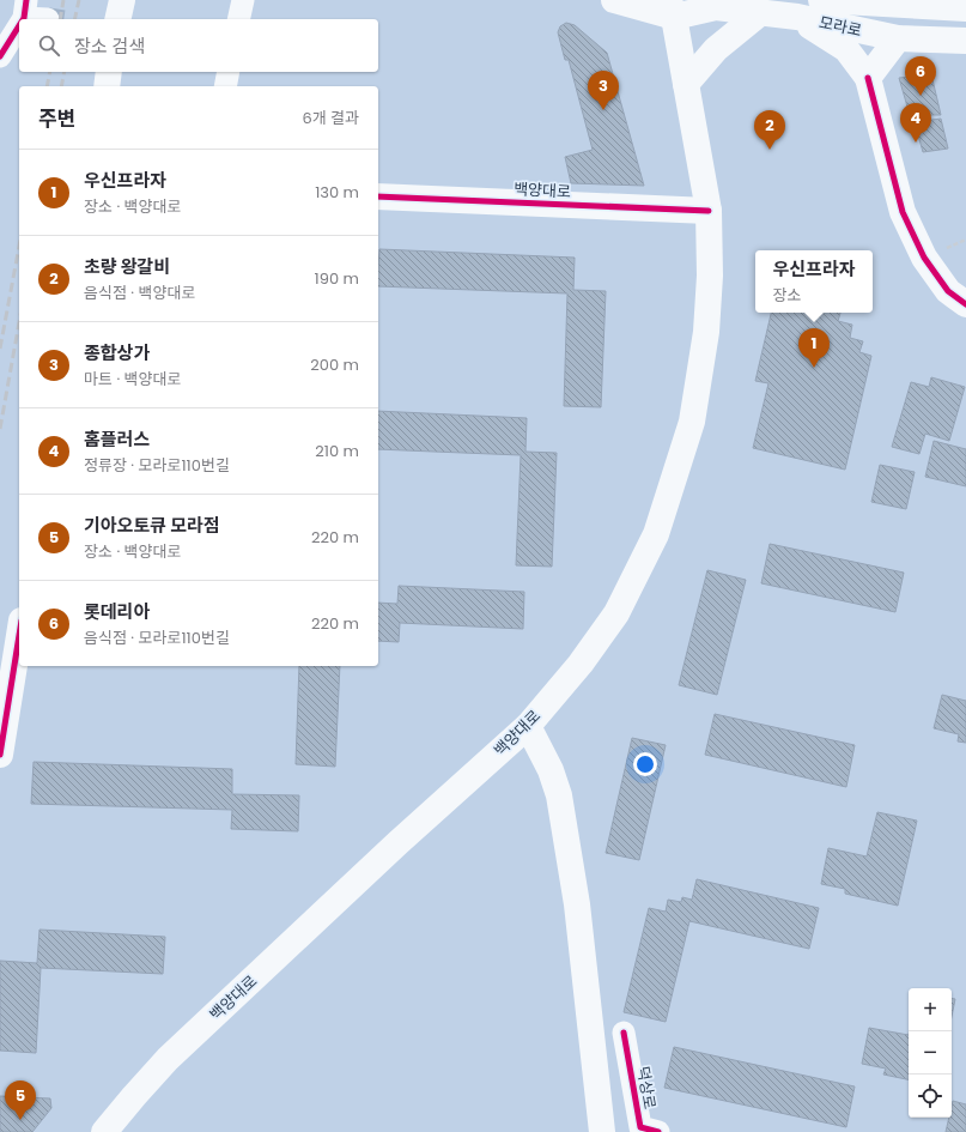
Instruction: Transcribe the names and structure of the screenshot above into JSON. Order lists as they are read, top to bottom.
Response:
{
  "streets": {
    "main road": ["모라로", "백양대로"],
    "street": ["덕상로"]
  },
  "crossings": [
    ["모라로", "백양대로"]
  ],
  "page": {
    "search": "장소 검색",
    "pins": [
      "6",
      "3",
      "4",
      "2",
      "1",
      "5"
    ],
    "heading": ["주변", "6개 결과"],
    "list": [
      {
        "mark": "1",
        "name": "우신프라자",
        "note": "장소 · 백양대로",
        "value": "130 m"
      },
      {
        "mark": "2",
        "name": "초량 왕갈비",
        "note": "음식점 · 백양대로",
        "value": "190 m"
      },
      {
        "mark": "3",
        "name": "종합상가",
        "note": "마트 · 백양대로",
        "value": "200 m"
      },
      {
        "mark": "4",
        "name": "홈플러스",
        "note": "정류장 · 모라로110번길",
        "value": "210 m"
      },
      {
        "mark": "5",
        "name": "기아오토큐 모라점",
        "note": "장소 · 백양대로",
        "value": "220 m"
      },
      {
        "mark": "6",
        "name": "롯데리아",
        "note": "음식점 · 모라로110번길",
        "value": "220 m"
      }
    ],
    "popup": ["우신프라자", "장소"],
    "map_buttons": ["+", "−"]
  }
}
